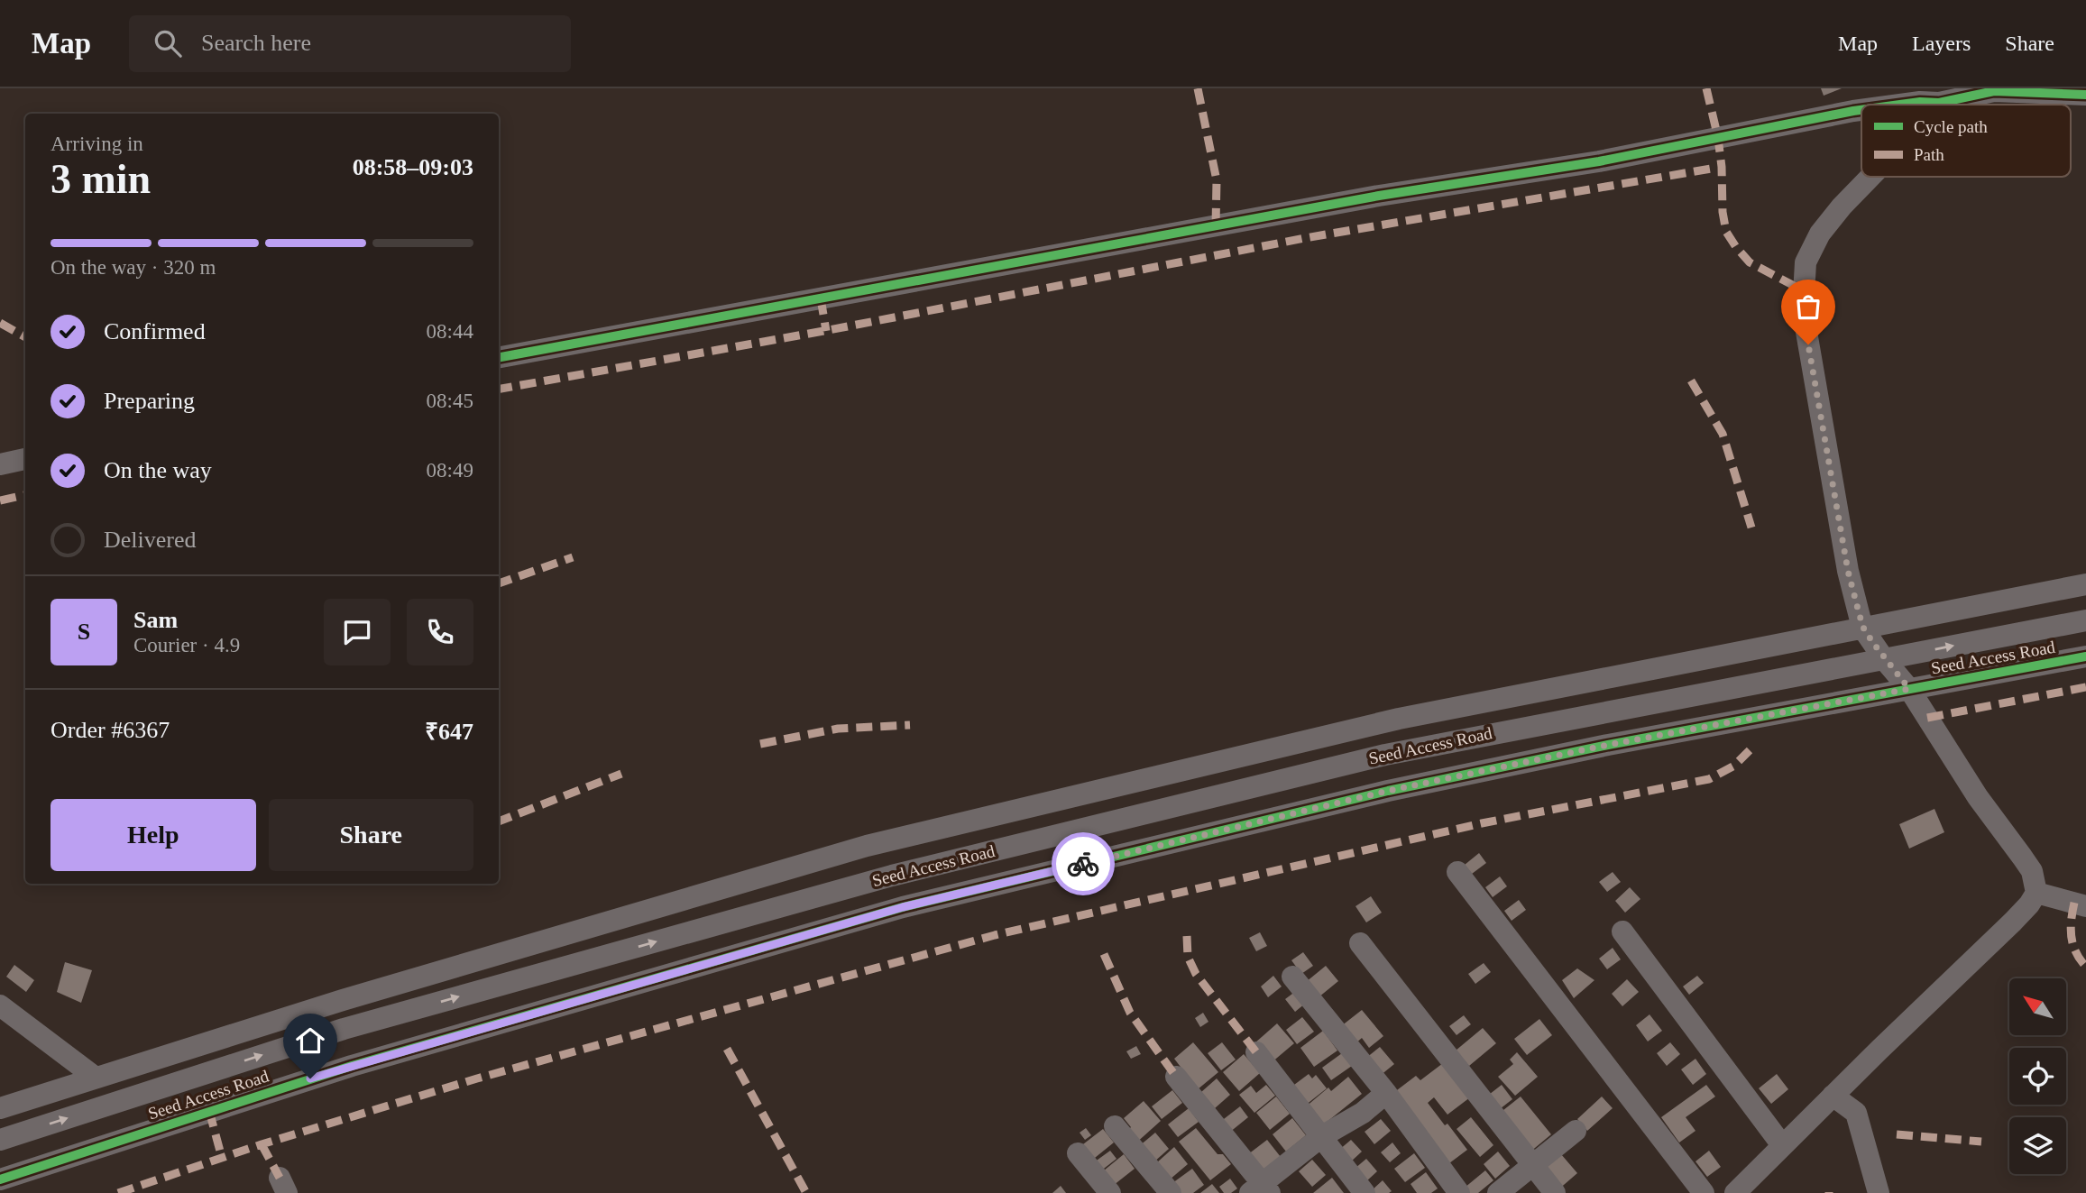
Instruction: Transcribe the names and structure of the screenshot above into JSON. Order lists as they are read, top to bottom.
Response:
{
  "streets": {
    "street": ["Seed Access Road"]
  },
  "legend": ["Cycle path", "Path"],
  "north": "top left",
  "page": {
    "header": "Map",
    "search": "Search here",
    "nav": ["Map", "Layers", "Share"],
    "heading": ["3 min", "Arriving in", "08:58–09:03"],
    "panel": [
      "Sam",
      "Courier · 4.9",
      "Order #6367",
      "₹647"
    ],
    "bar": "On the way · 320 m",
    "list": [
      ["Confirmed", "08:44"],
      ["Preparing", "08:45"],
      ["On the way", "08:49"],
      "Delivered"
    ],
    "round": "S",
    "buttons": ["Help", "Share"]
  }
}
